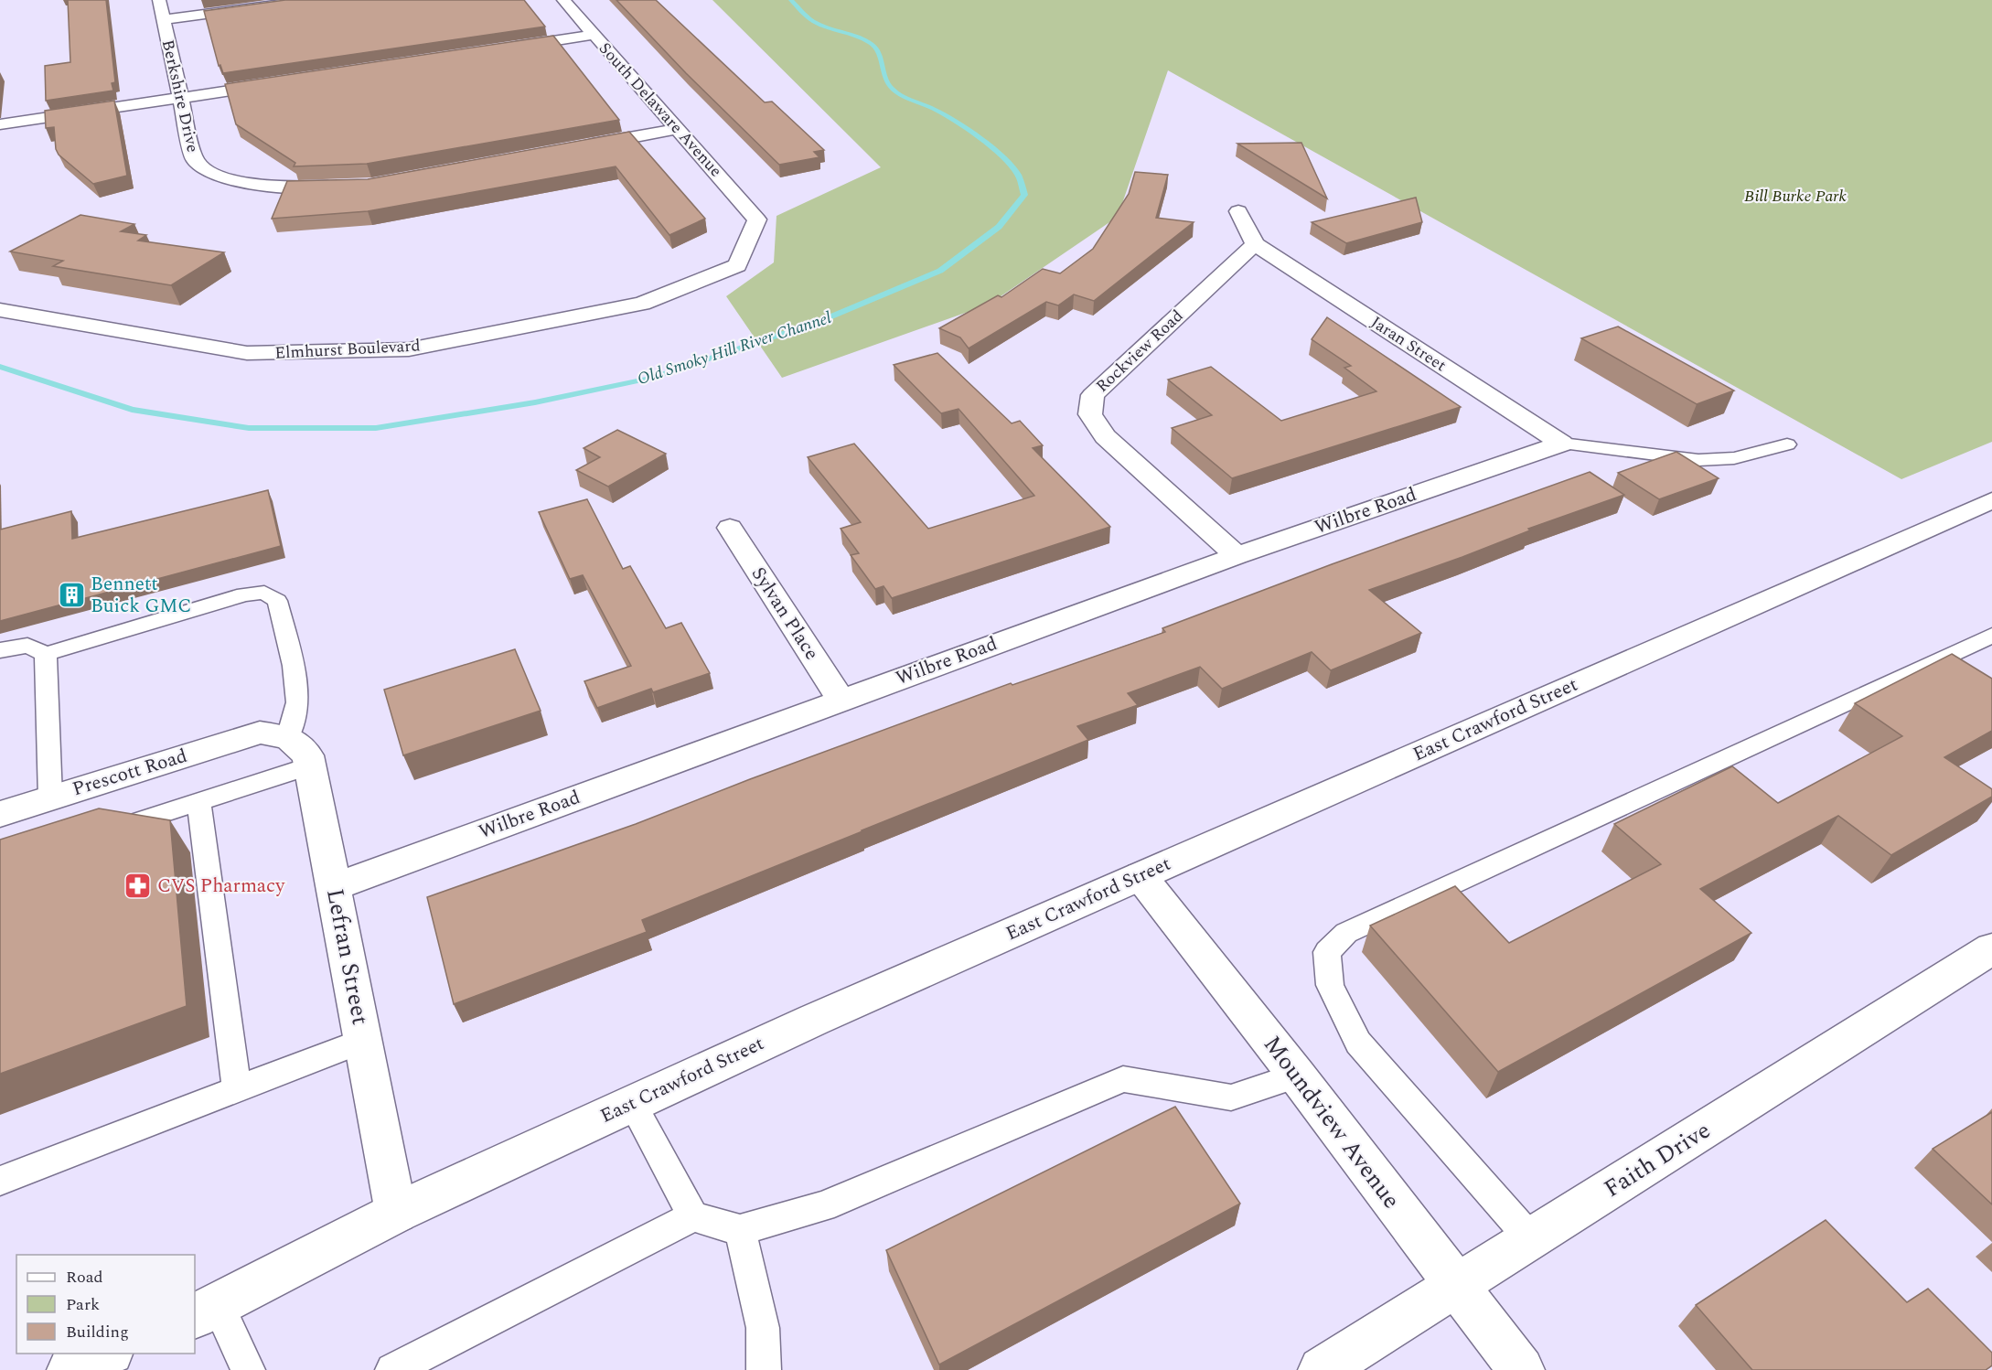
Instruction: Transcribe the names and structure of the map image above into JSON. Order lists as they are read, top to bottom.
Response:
{
  "streets": {
    "street": [
      "Berkshire Drive",
      "South Delaware Avenue",
      "Jaran Street",
      "Elmhurst Boulevard",
      "Rockview Road",
      "Wilbre Road",
      "Sylvan Place",
      "East Crawford Street",
      "Prescott Road",
      "Lefran Street",
      "Moundview Avenue",
      "Faith Drive"
    ]
  },
  "crossings": [
    ["South Delaware Avenue", "Elmhurst Boulevard"],
    ["Jaran Street", "Rockview Road"],
    ["Jaran Street", "Wilbre Road"],
    ["Rockview Road", "Wilbre Road"],
    ["Wilbre Road", "Sylvan Place"],
    ["Wilbre Road", "Lefran Street"],
    ["East Crawford Street", "Lefran Street"],
    ["East Crawford Street", "Moundview Avenue"],
    ["Prescott Road", "Lefran Street"],
    ["Moundview Avenue", "Faith Drive"]
  ],
  "water": ["Old Smoky Hill River Channel"],
  "parks": ["Bill Burke Park"],
  "places": {
    "building": ["Bennett Buick GMC"],
    "pharmacy": ["CVS Pharmacy"]
  },
  "legend": ["Road", "Park", "Building"]
}
